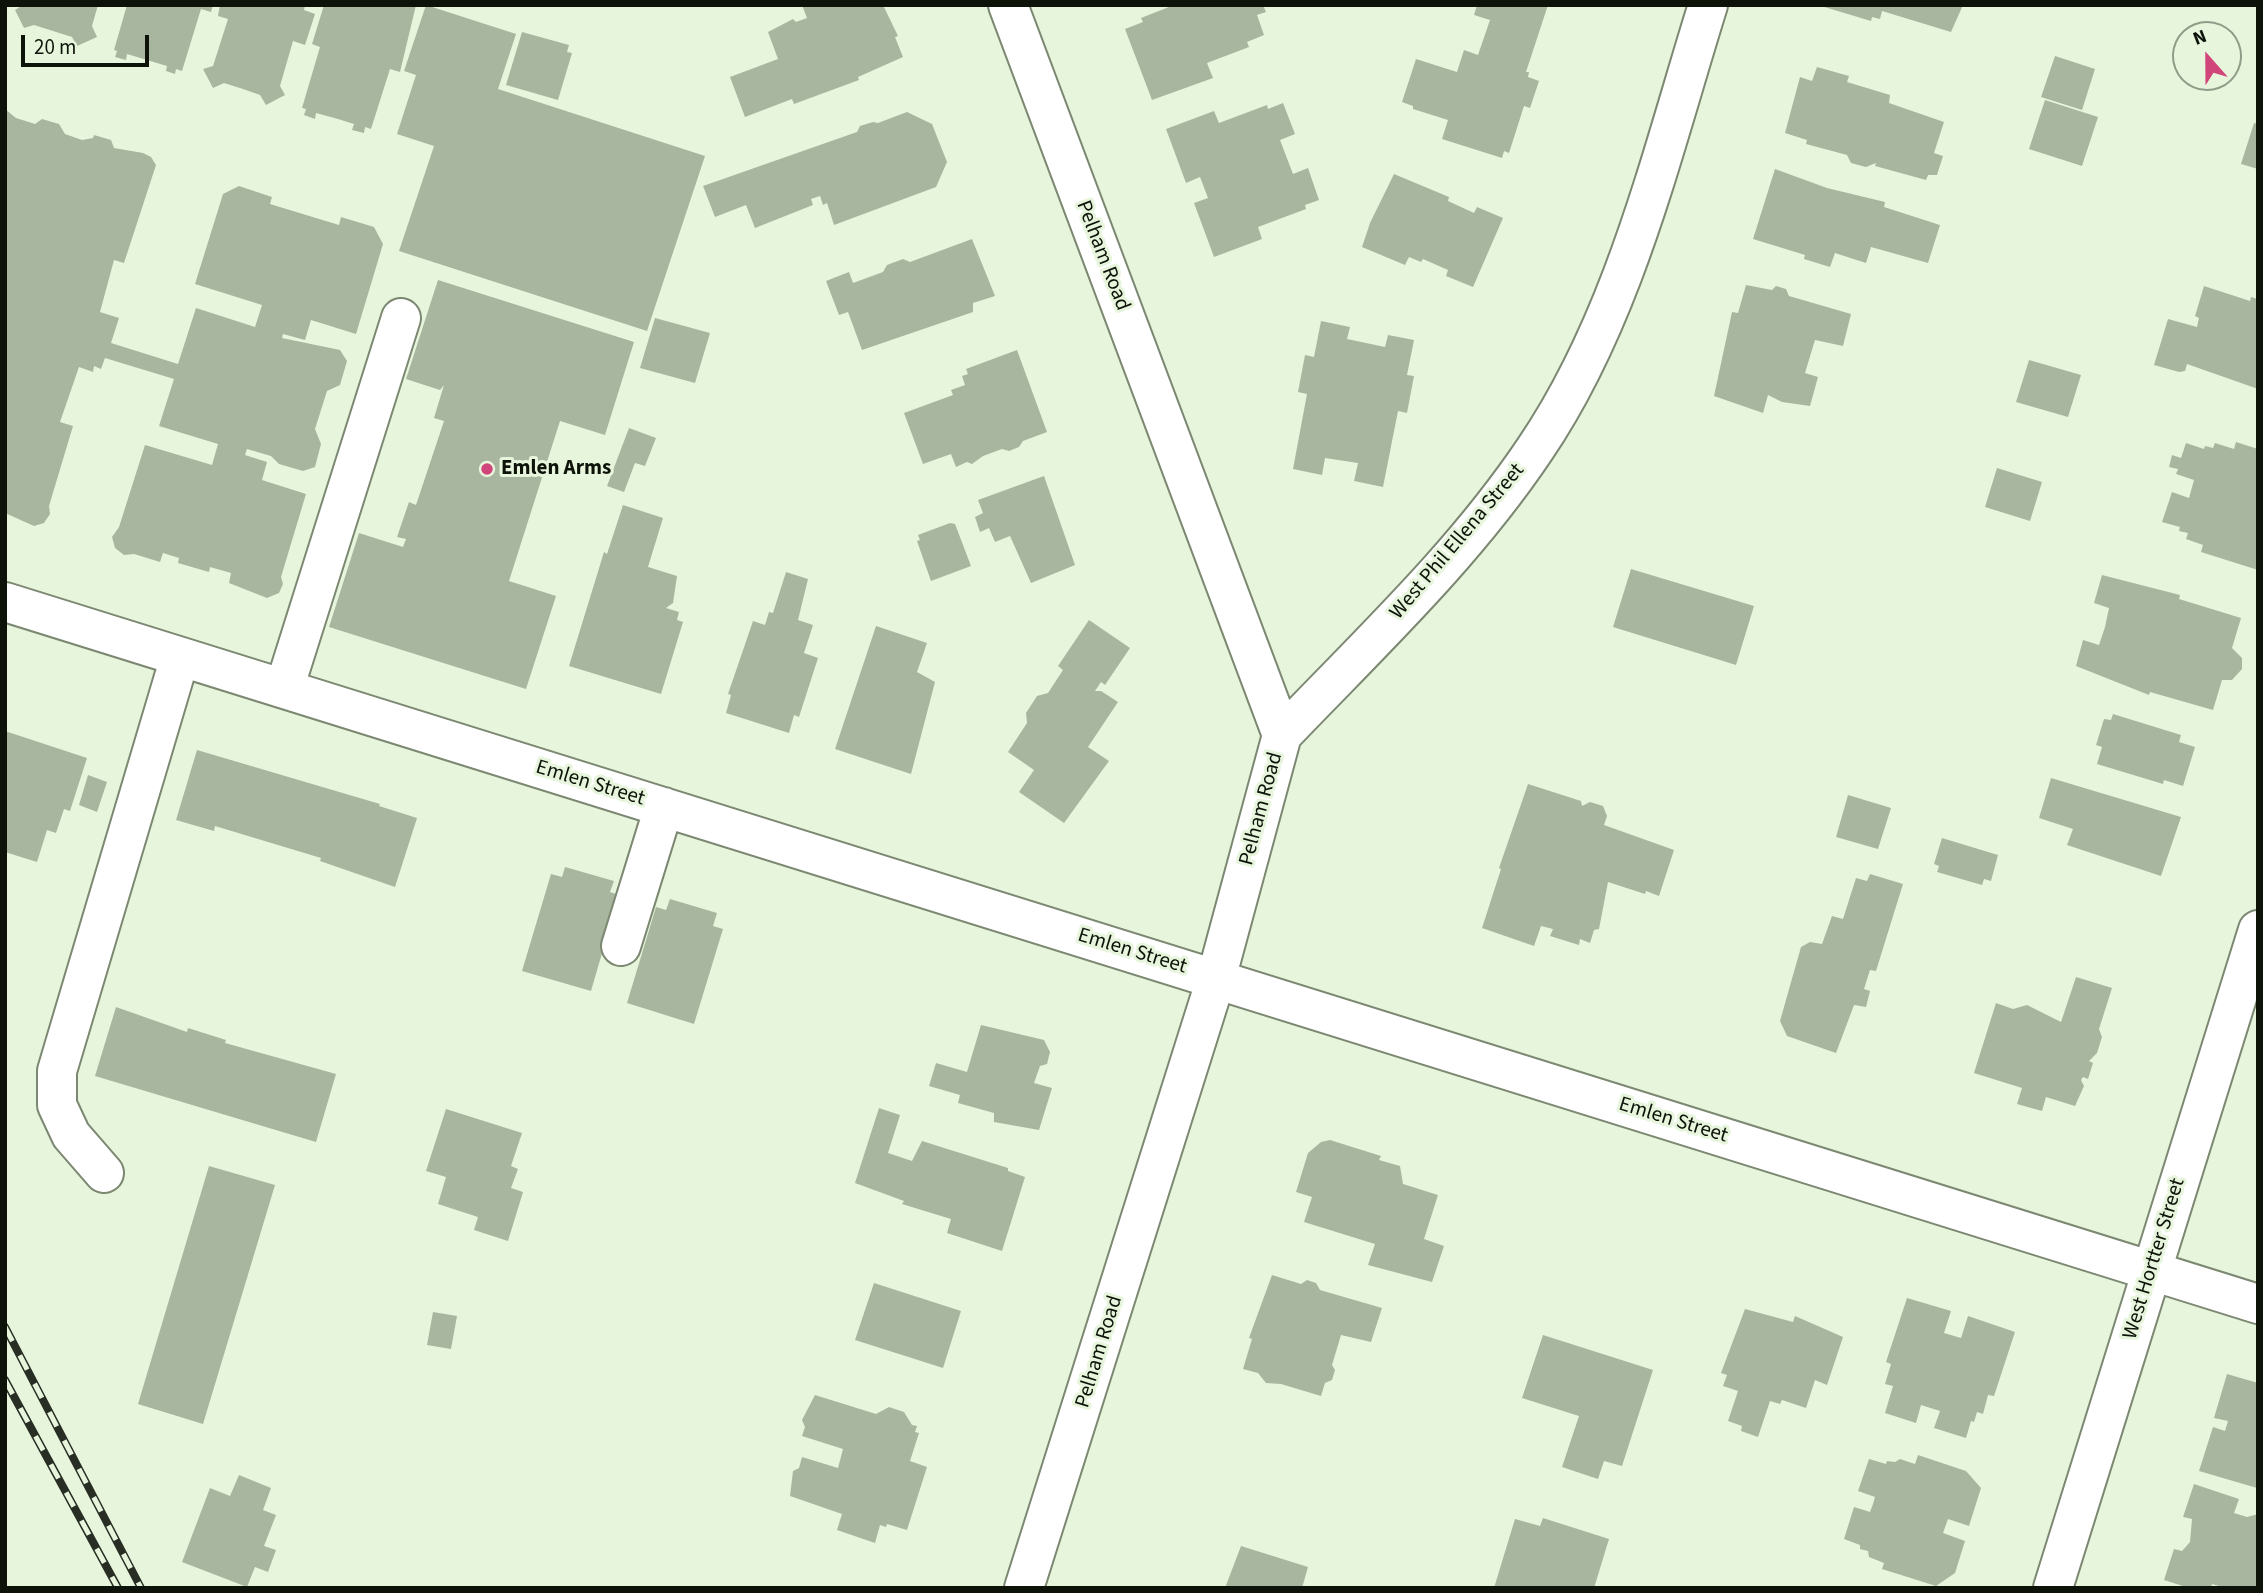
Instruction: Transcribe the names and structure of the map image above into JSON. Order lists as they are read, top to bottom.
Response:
{
  "streets": {
    "street": [
      "Pelham Road",
      "West Phil Ellena Street",
      "Emlen Street",
      "West Hortter Street"
    ]
  },
  "crossings": [
    ["Pelham Road", "West Phil Ellena Street"],
    ["Pelham Road", "Emlen Street"],
    ["Emlen Street", "West Hortter Street"]
  ],
  "places": ["Emlen Arms"],
  "scale_bar": "20 m",
  "north": "top"
}
